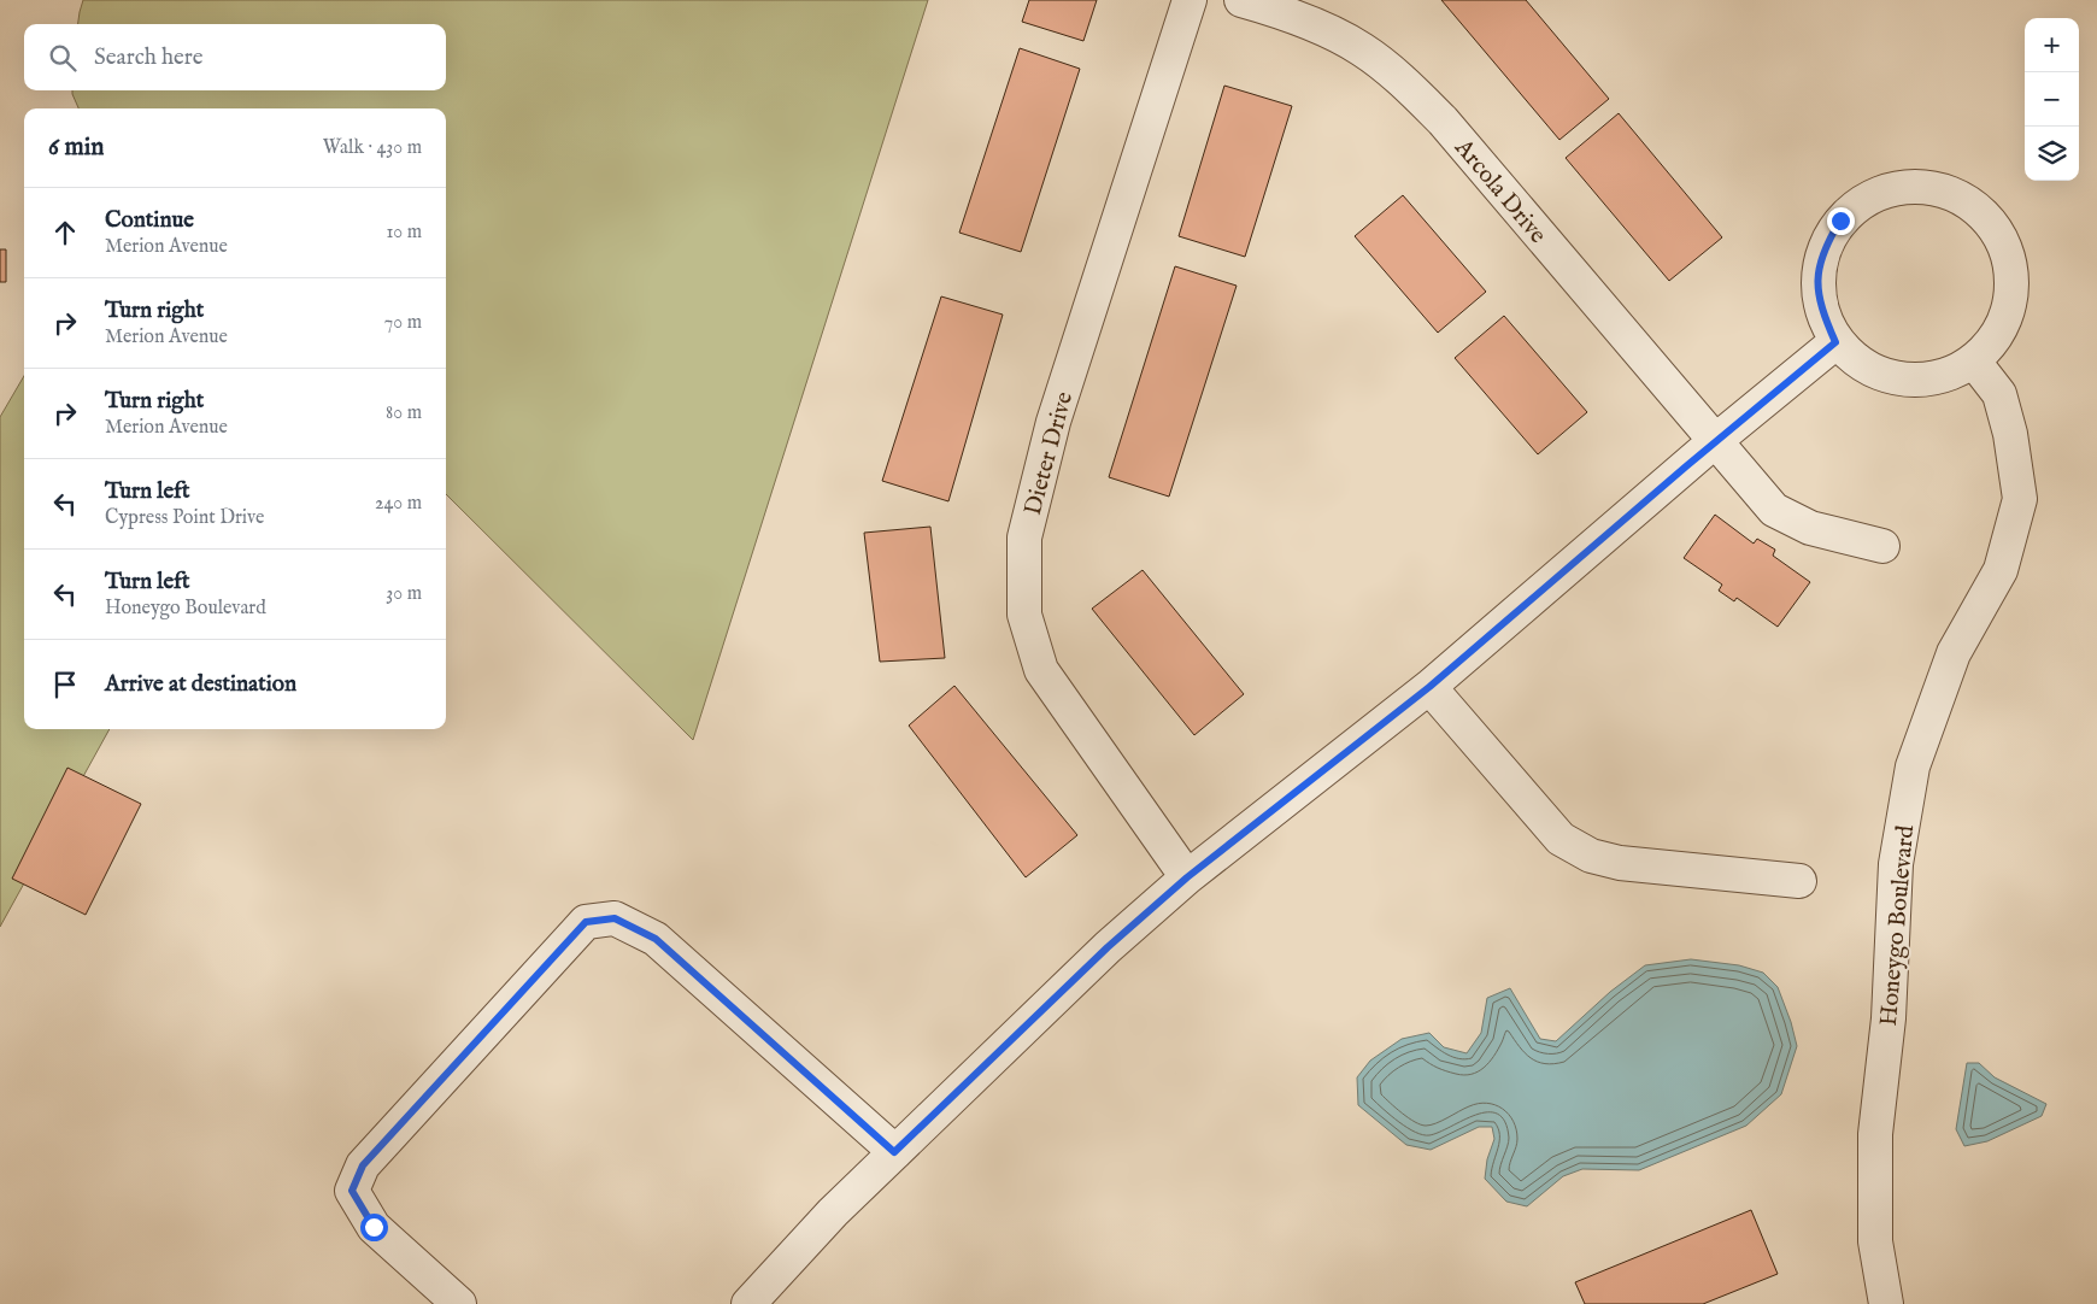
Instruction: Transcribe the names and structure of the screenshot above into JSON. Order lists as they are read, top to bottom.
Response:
{
  "streets": {
    "street": ["Arcola Drive", "Dieter Drive", "Honeygo Boulevard"]
  },
  "page": {
    "map_buttons": ["+", "−"],
    "search": "Search here",
    "heading": ["6 min", "Walk · 430 m"],
    "list": [
      ["Continue", "Merion Avenue", "10 m"],
      ["Turn right", "Merion Avenue", "70 m"],
      ["Turn right", "Merion Avenue", "80 m"],
      ["Turn left", "Cypress Point Drive", "240 m"],
      ["Turn left", "Honeygo Boulevard", "30 m"],
      "Arrive at destination"
    ]
  }
}
